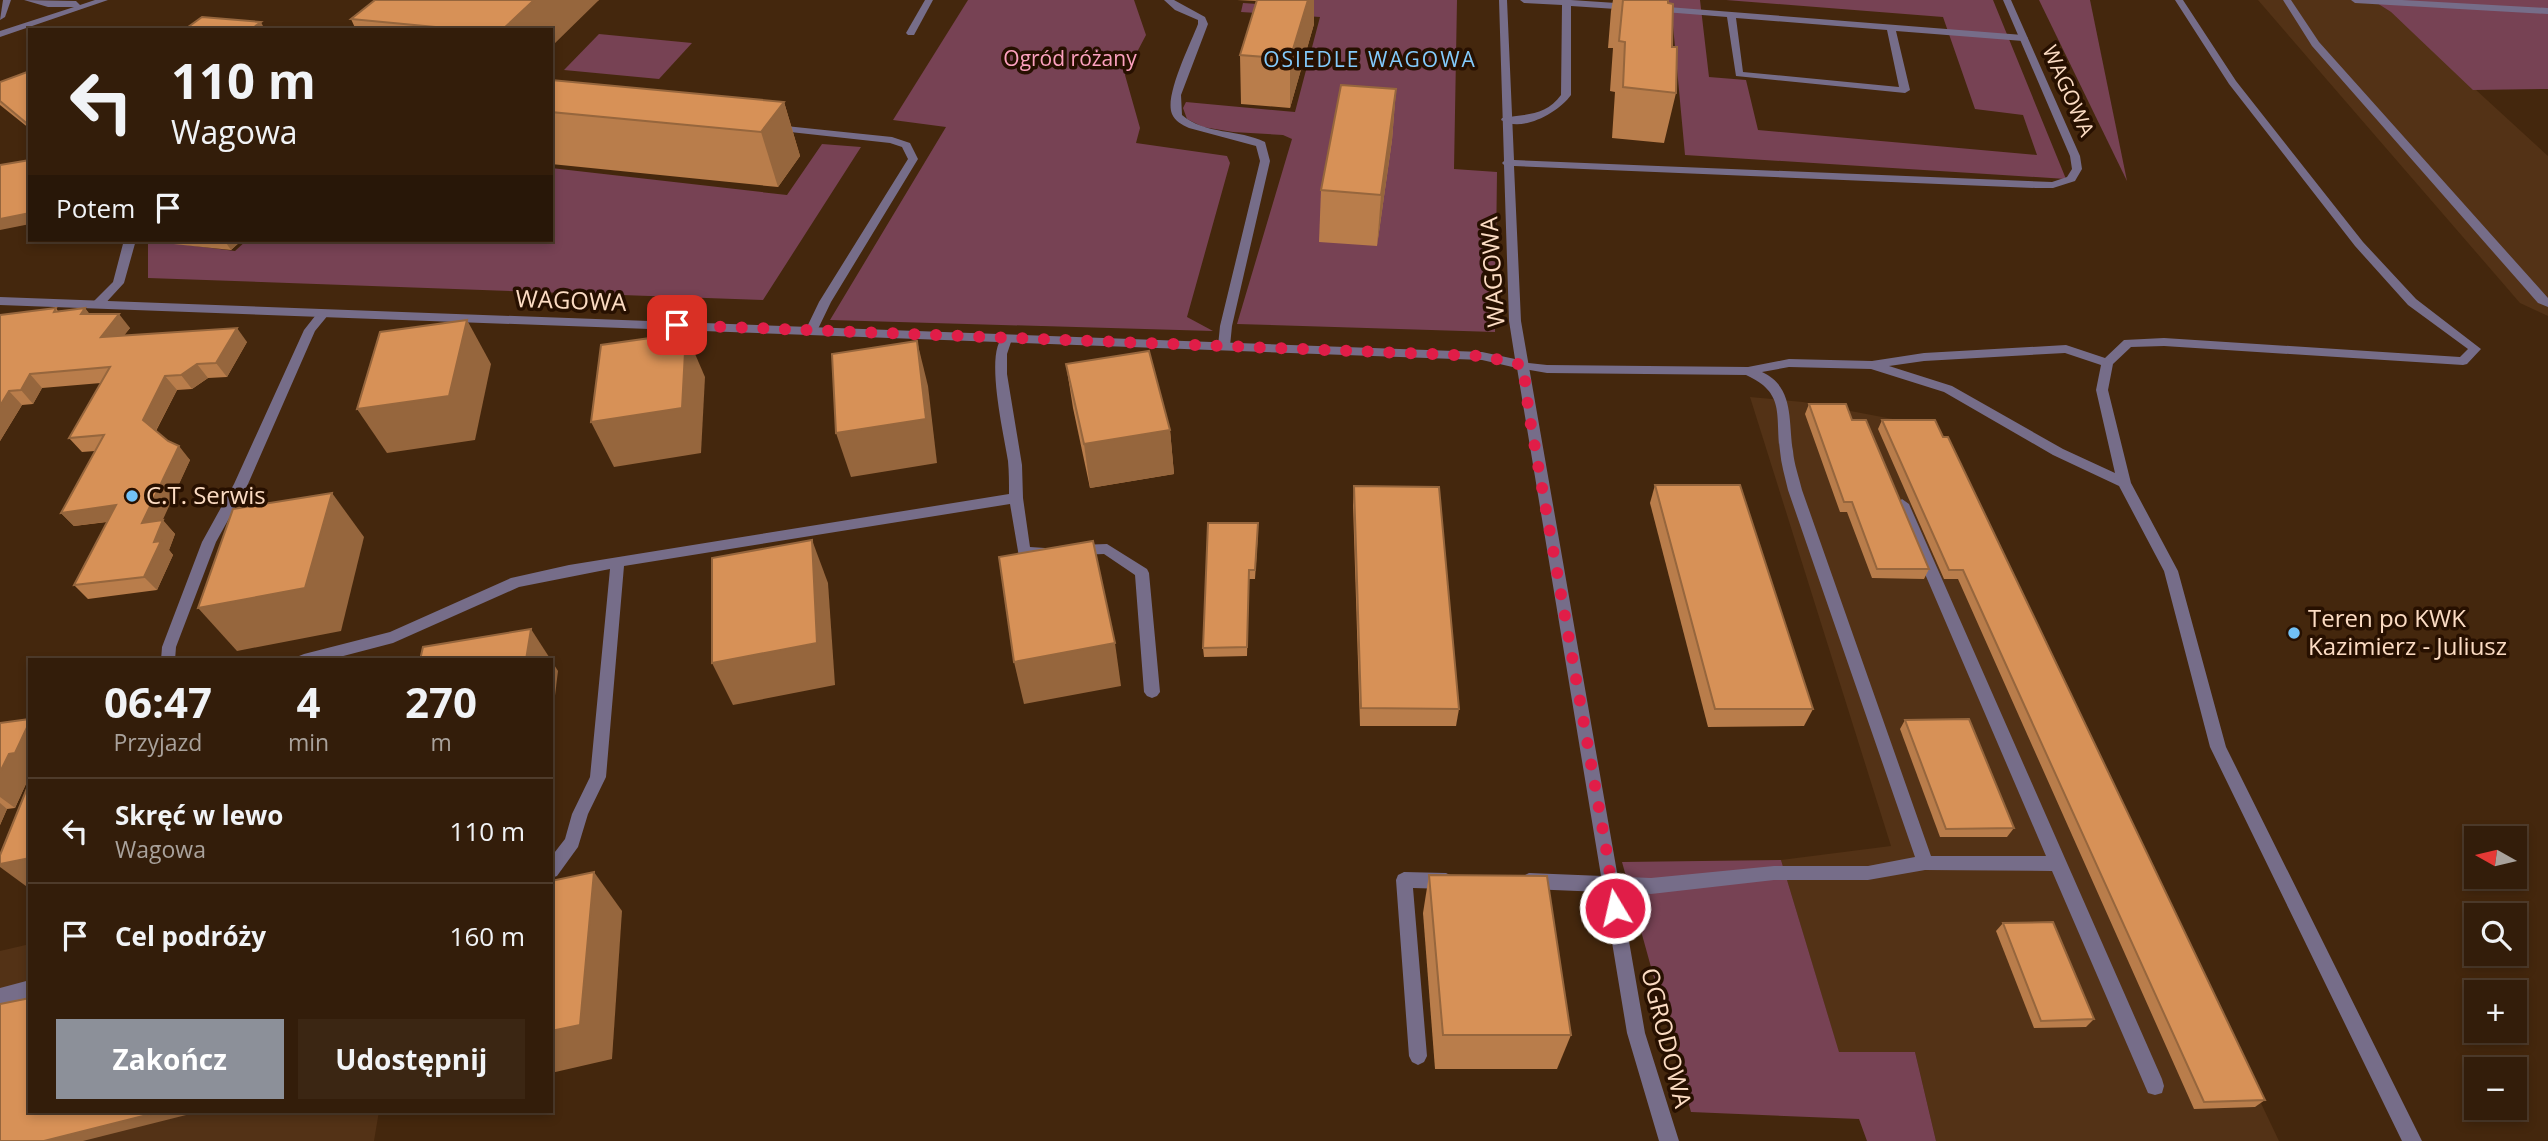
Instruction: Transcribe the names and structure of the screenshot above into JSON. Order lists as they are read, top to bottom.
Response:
{
  "streets": {
    "street": ["WAGOWA", "OGRODOWA"]
  },
  "crossings": [
    ["WAGOWA", "OGRODOWA"]
  ],
  "districts": ["OSIEDLE WAGOWA"],
  "parks": ["Ogród różany"],
  "places": ["C.T. Serwis", "Teren po KWK Kazimierz - Juliusz"],
  "north": "left",
  "page": {
    "turn": ["110 m", "Wagowa"],
    "then": "Potem",
    "eta": [
      "06:47",
      "Przyjazd",
      "4",
      "min",
      "270",
      "m"
    ],
    "list": [
      {
        "name": "Skręć w lewo",
        "note": "Wagowa",
        "value": "110 m"
      },
      {
        "name": "Cel podróży",
        "value": "160 m"
      }
    ],
    "map_buttons": ["+", "−"],
    "buttons": ["Zakończ", "Udostępnij"]
  }
}
